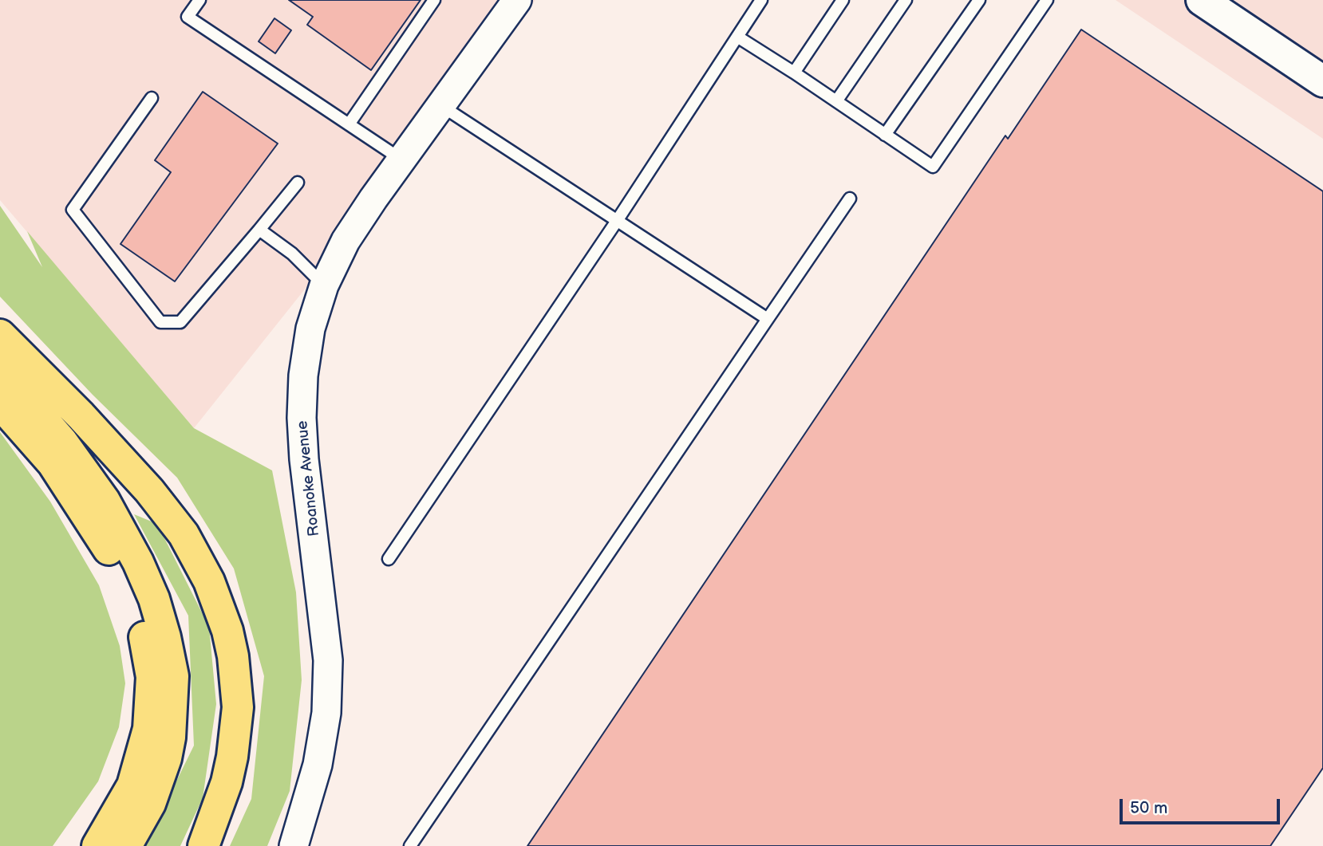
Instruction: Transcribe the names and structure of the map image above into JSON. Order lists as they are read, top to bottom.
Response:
{
  "streets": {
    "street": ["Roanoke Avenue"]
  },
  "scale_bar": "50 m"
}
